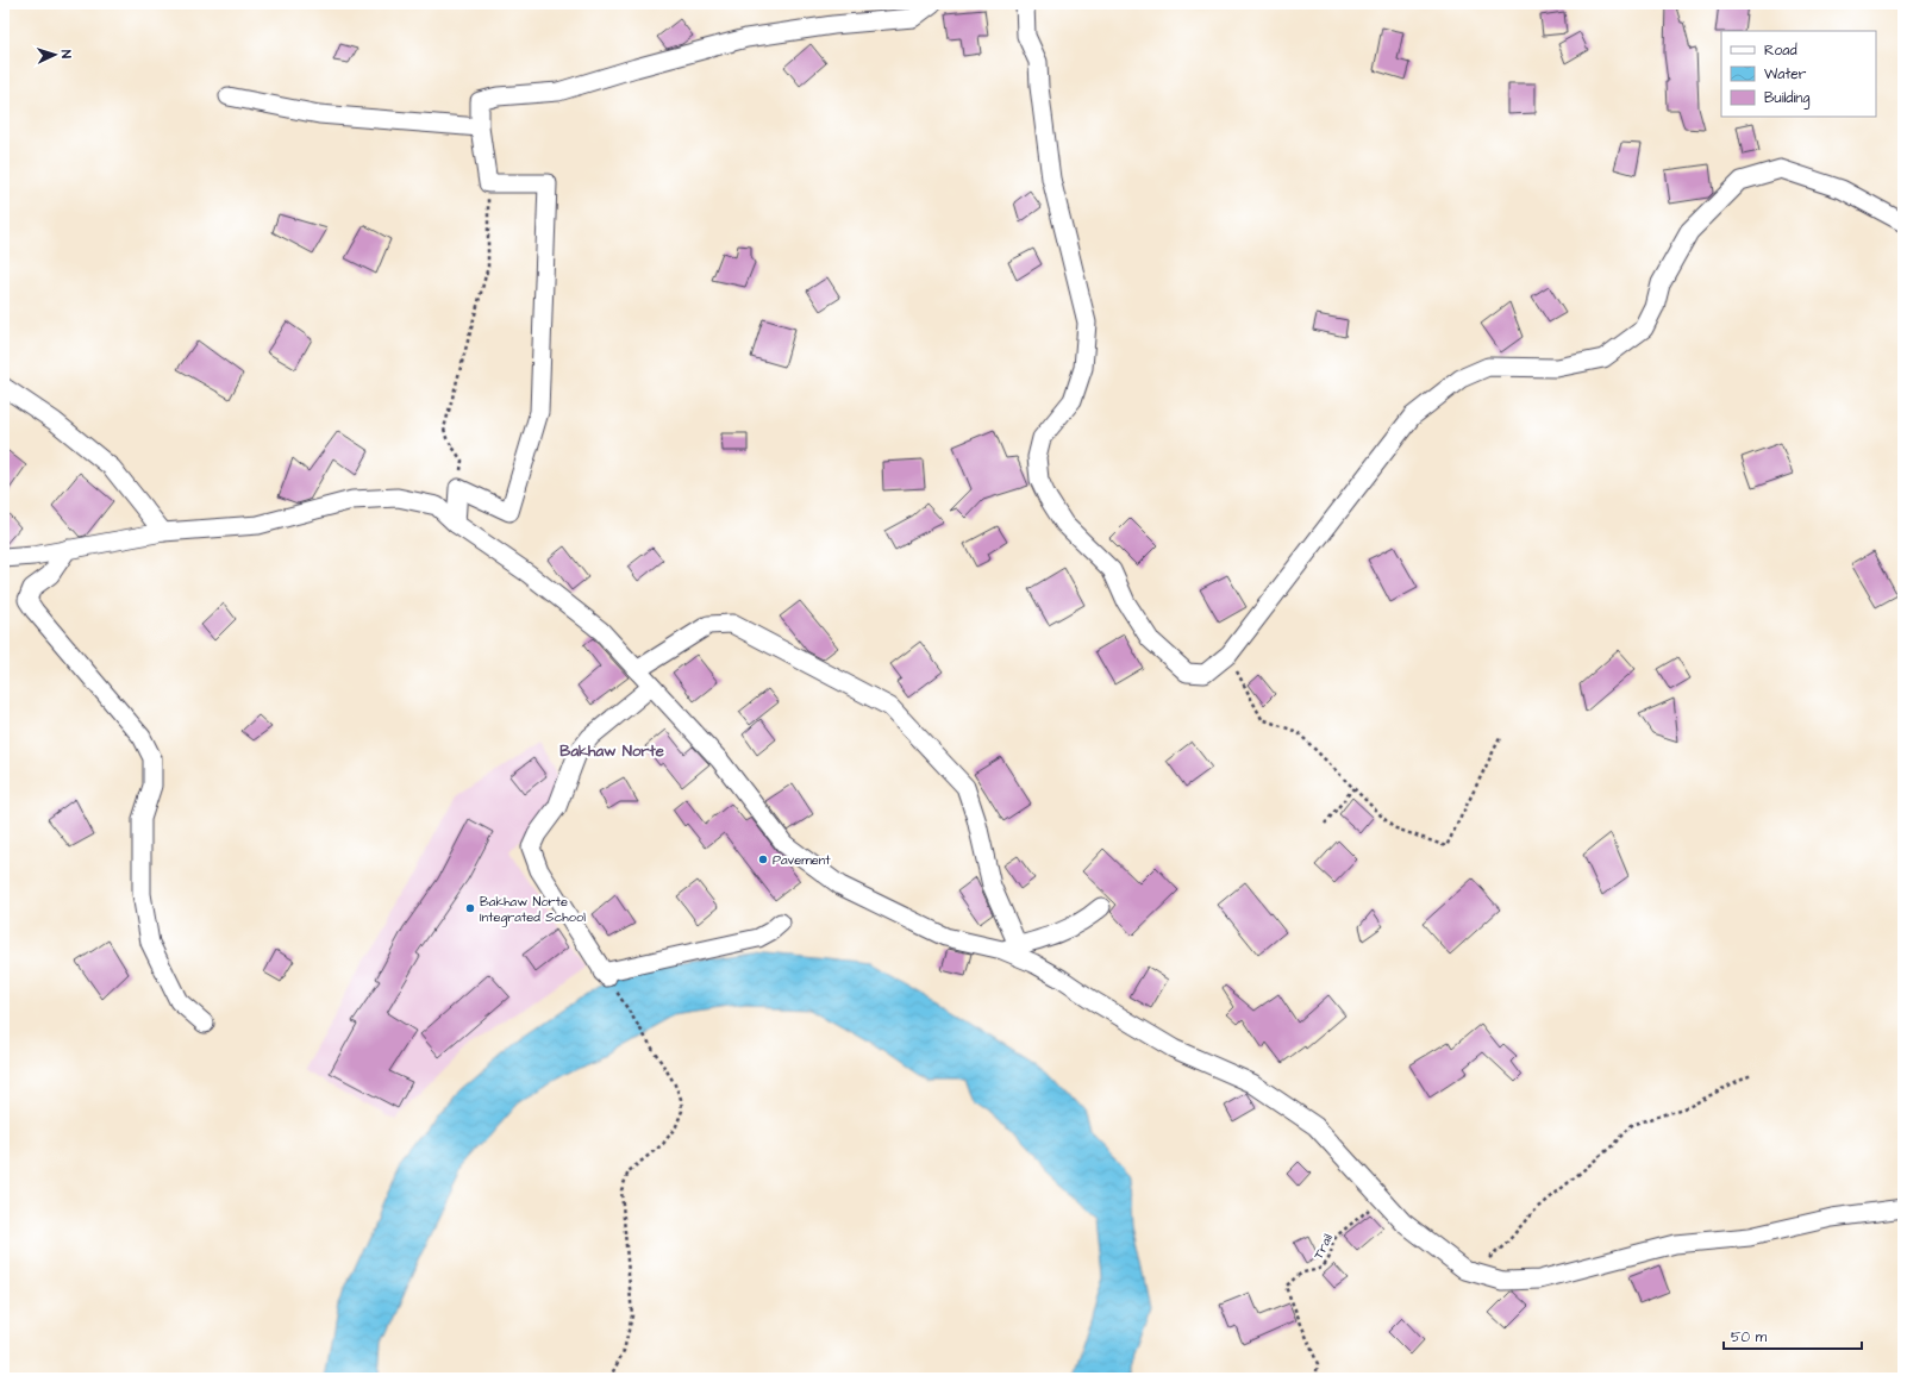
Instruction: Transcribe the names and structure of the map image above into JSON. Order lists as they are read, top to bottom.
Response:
{
  "streets": {
    "path": ["Trail"]
  },
  "districts": ["Bakhaw Norte"],
  "places": ["Pavement", "Bakhaw Norte Integrated School"],
  "legend": ["Road", "Water", "Building"],
  "scale_bar": "50 m",
  "north": "right"
}
